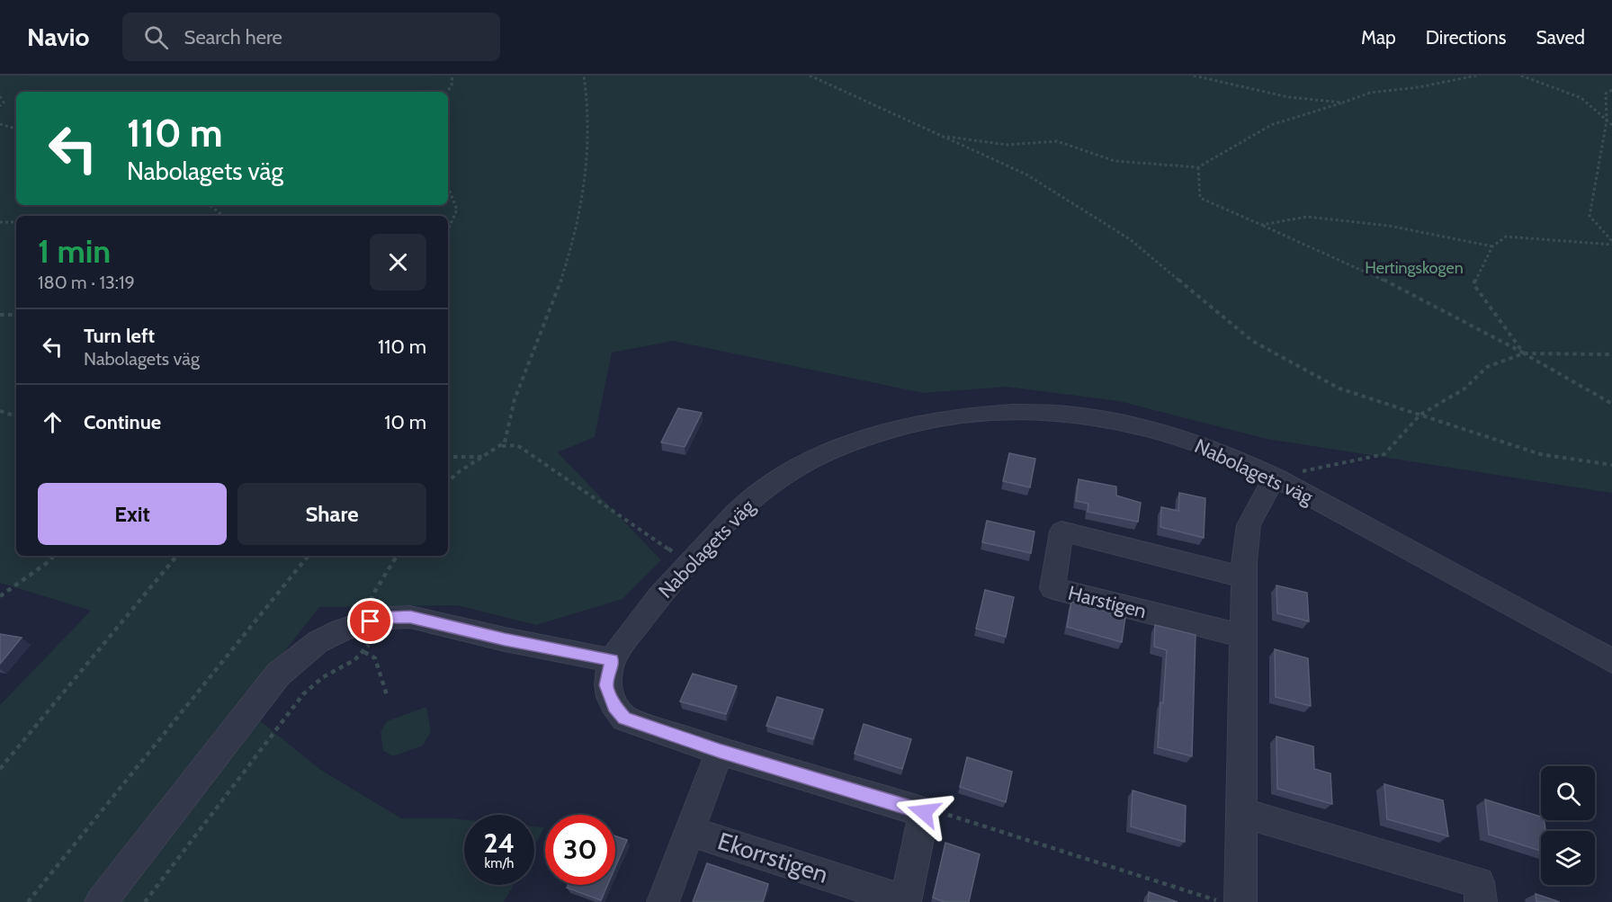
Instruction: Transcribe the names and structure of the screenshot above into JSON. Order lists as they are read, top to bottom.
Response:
{
  "streets": {
    "street": ["Nabolagets väg", "Harstigen", "Ekorrstigen"]
  },
  "parks": ["Hertingskogen"],
  "page": {
    "header": "Navio",
    "search": "Search here",
    "nav": ["Map", "Directions", "Saved"],
    "turn": ["110 m", "Nabolagets väg"],
    "heading": ["1 min", "180 m · 13:19"],
    "list": [
      {
        "name": "Turn left",
        "note": "Nabolagets väg",
        "value": "110 m"
      },
      {
        "name": "Continue",
        "value": "10 m"
      }
    ],
    "buttons": ["Exit", "Share"],
    "speed": "24 km/h",
    "limit": "30"
  }
}
